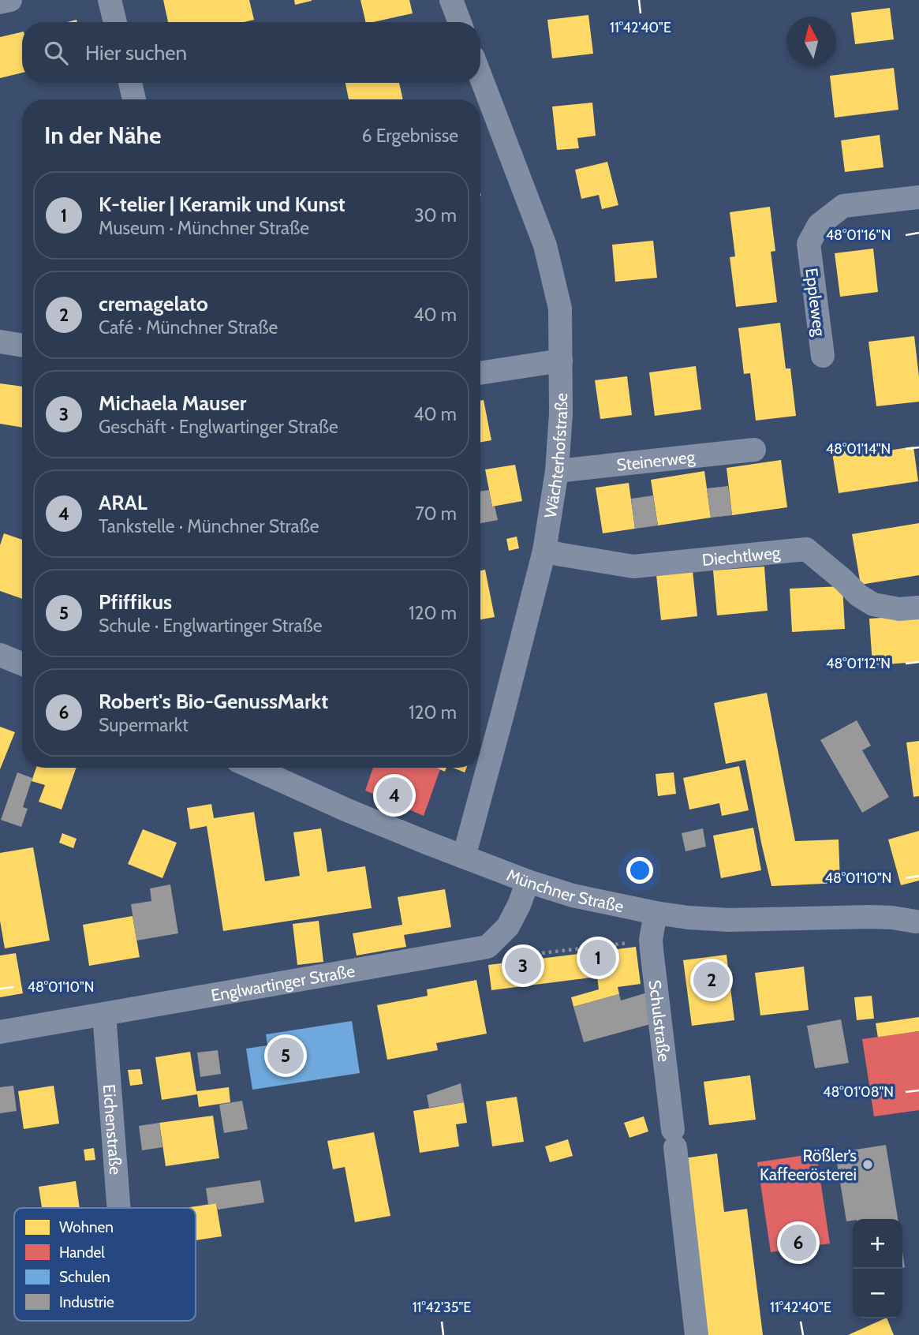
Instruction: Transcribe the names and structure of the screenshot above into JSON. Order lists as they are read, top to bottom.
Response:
{
  "streets": {
    "street": [
      "Eppleweg",
      "Wächterhofstraße",
      "Steinerweg",
      "Diechtlweg",
      "Münchner Straße",
      "Englwartinger Straße",
      "Schulstraße",
      "Eichenstraße"
    ]
  },
  "crossings": [
    ["Wächterhofstraße", "Steinerweg"],
    ["Wächterhofstraße", "Diechtlweg"],
    ["Wächterhofstraße", "Münchner Straße"],
    ["Münchner Straße", "Schulstraße"],
    ["Englwartinger Straße", "Eichenstraße"]
  ],
  "places": ["Rößler’s Kaffeerösterei"],
  "legend": [
    "Wohnen",
    "Handel",
    "Schulen",
    "Industrie"
  ],
  "north": "top",
  "page": {
    "search": "Hier suchen",
    "heading": ["In der Nähe", "6 Ergebnisse"],
    "list": [
      {
        "mark": "1",
        "name": "K-telier | Keramik und Kunst",
        "note": "Museum · Münchner Straße",
        "value": "30 m"
      },
      {
        "mark": "2",
        "name": "cremagelato",
        "note": "Café · Münchner Straße",
        "value": "40 m"
      },
      {
        "mark": "3",
        "name": "Michaela Mauser",
        "note": "Geschäft · Englwartinger Straße",
        "value": "40 m"
      },
      {
        "mark": "4",
        "name": "ARAL",
        "note": "Tankstelle · Münchner Straße",
        "value": "70 m"
      },
      {
        "mark": "5",
        "name": "Pfiffikus",
        "note": "Schule · Englwartinger Straße",
        "value": "120 m"
      },
      {
        "mark": "6",
        "name": "Robert's Bio-GenussMarkt",
        "note": "Supermarkt",
        "value": "120 m"
      }
    ],
    "pins": [
      "4",
      "1",
      "3",
      "2",
      "5",
      "6"
    ],
    "map_buttons": ["+", "−"]
  },
  "coordinates": [
    "11°42'40\"E",
    "48°01'16\"N",
    "48°01'14\"N",
    "48°01'12\"N",
    "48°01'10\"N",
    "48°01'08\"N",
    "11°42'35\"E"
  ]
}
